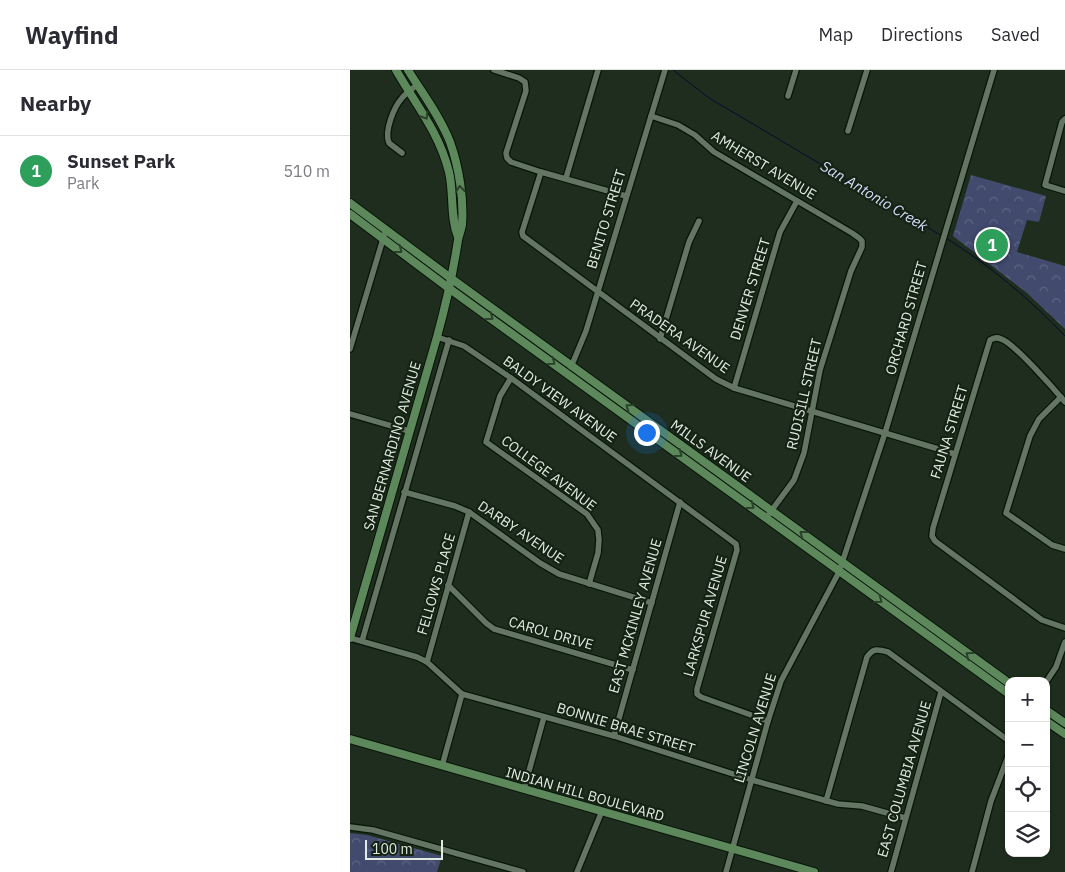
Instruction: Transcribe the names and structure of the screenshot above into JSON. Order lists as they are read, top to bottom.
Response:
{
  "streets": {
    "main road": ["SAN BERNARDINO AVENUE", "MILLS AVENUE", "INDIAN HILL BOULEVARD"],
    "street": [
      "AMHERST AVENUE",
      "BENITO STREET",
      "DENVER STREET",
      "ORCHARD STREET",
      "PRADERA AVENUE",
      "RUDISILL STREET",
      "BALDY VIEW AVENUE",
      "FAUNA STREET",
      "COLLEGE AVENUE",
      "DARBY AVENUE",
      "FELLOWS PLACE",
      "EAST MCKINLEY AVENUE",
      "LARKSPUR AVENUE",
      "CAROL DRIVE",
      "BONNIE BRAE STREET",
      "LINCOLN AVENUE",
      "EAST COLUMBIA AVENUE"
    ]
  },
  "crossings": [
    ["AMHERST AVENUE", "BENITO STREET"],
    ["AMHERST AVENUE", "DENVER STREET"],
    ["AMHERST AVENUE", "RUDISILL STREET"],
    ["BENITO STREET", "PRADERA AVENUE"],
    ["BENITO STREET", "MILLS AVENUE"],
    ["DENVER STREET", "PRADERA AVENUE"],
    ["ORCHARD STREET", "PRADERA AVENUE"],
    ["ORCHARD STREET", "MILLS AVENUE"],
    ["ORCHARD STREET", "LINCOLN AVENUE"],
    ["PRADERA AVENUE", "RUDISILL STREET"],
    ["PRADERA AVENUE", "FAUNA STREET"],
    ["RUDISILL STREET", "MILLS AVENUE"],
    ["BALDY VIEW AVENUE", "SAN BERNARDINO AVENUE"],
    ["BALDY VIEW AVENUE", "COLLEGE AVENUE"],
    ["BALDY VIEW AVENUE", "EAST MCKINLEY AVENUE"],
    ["BALDY VIEW AVENUE", "LARKSPUR AVENUE"],
    ["SAN BERNARDINO AVENUE", "MILLS AVENUE"],
    ["SAN BERNARDINO AVENUE", "BONNIE BRAE STREET"],
    ["MILLS AVENUE", "LINCOLN AVENUE"],
    ["COLLEGE AVENUE", "DARBY AVENUE"],
    ["DARBY AVENUE", "FELLOWS PLACE"],
    ["DARBY AVENUE", "EAST MCKINLEY AVENUE"],
    ["FELLOWS PLACE", "CAROL DRIVE"],
    ["FELLOWS PLACE", "BONNIE BRAE STREET"],
    ["EAST MCKINLEY AVENUE", "CAROL DRIVE"],
    ["EAST MCKINLEY AVENUE", "BONNIE BRAE STREET"],
    ["LARKSPUR AVENUE", "LINCOLN AVENUE"],
    ["BONNIE BRAE STREET", "LINCOLN AVENUE"],
    ["BONNIE BRAE STREET", "EAST COLUMBIA AVENUE"],
    ["LINCOLN AVENUE", "INDIAN HILL BOULEVARD"]
  ],
  "water": ["San Antonio Creek"],
  "scale_bar": "100 m",
  "page": {
    "header": "Wayfind",
    "nav": ["Map", "Directions", "Saved"],
    "heading": "Nearby",
    "list": [
      {
        "mark": "1",
        "name": "Sunset Park",
        "note": "Park",
        "value": "510 m"
      }
    ],
    "pins": "1",
    "map_buttons": ["+", "−"],
    "scale": "100 m"
  }
}
